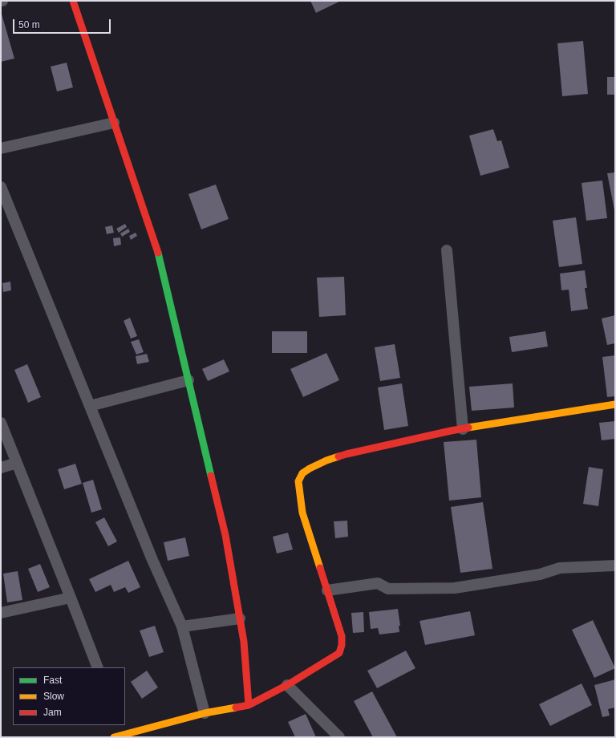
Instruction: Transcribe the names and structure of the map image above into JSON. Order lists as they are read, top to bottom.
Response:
{
  "legend": ["Fast", "Slow", "Jam"],
  "scale_bar": "50 m"
}
